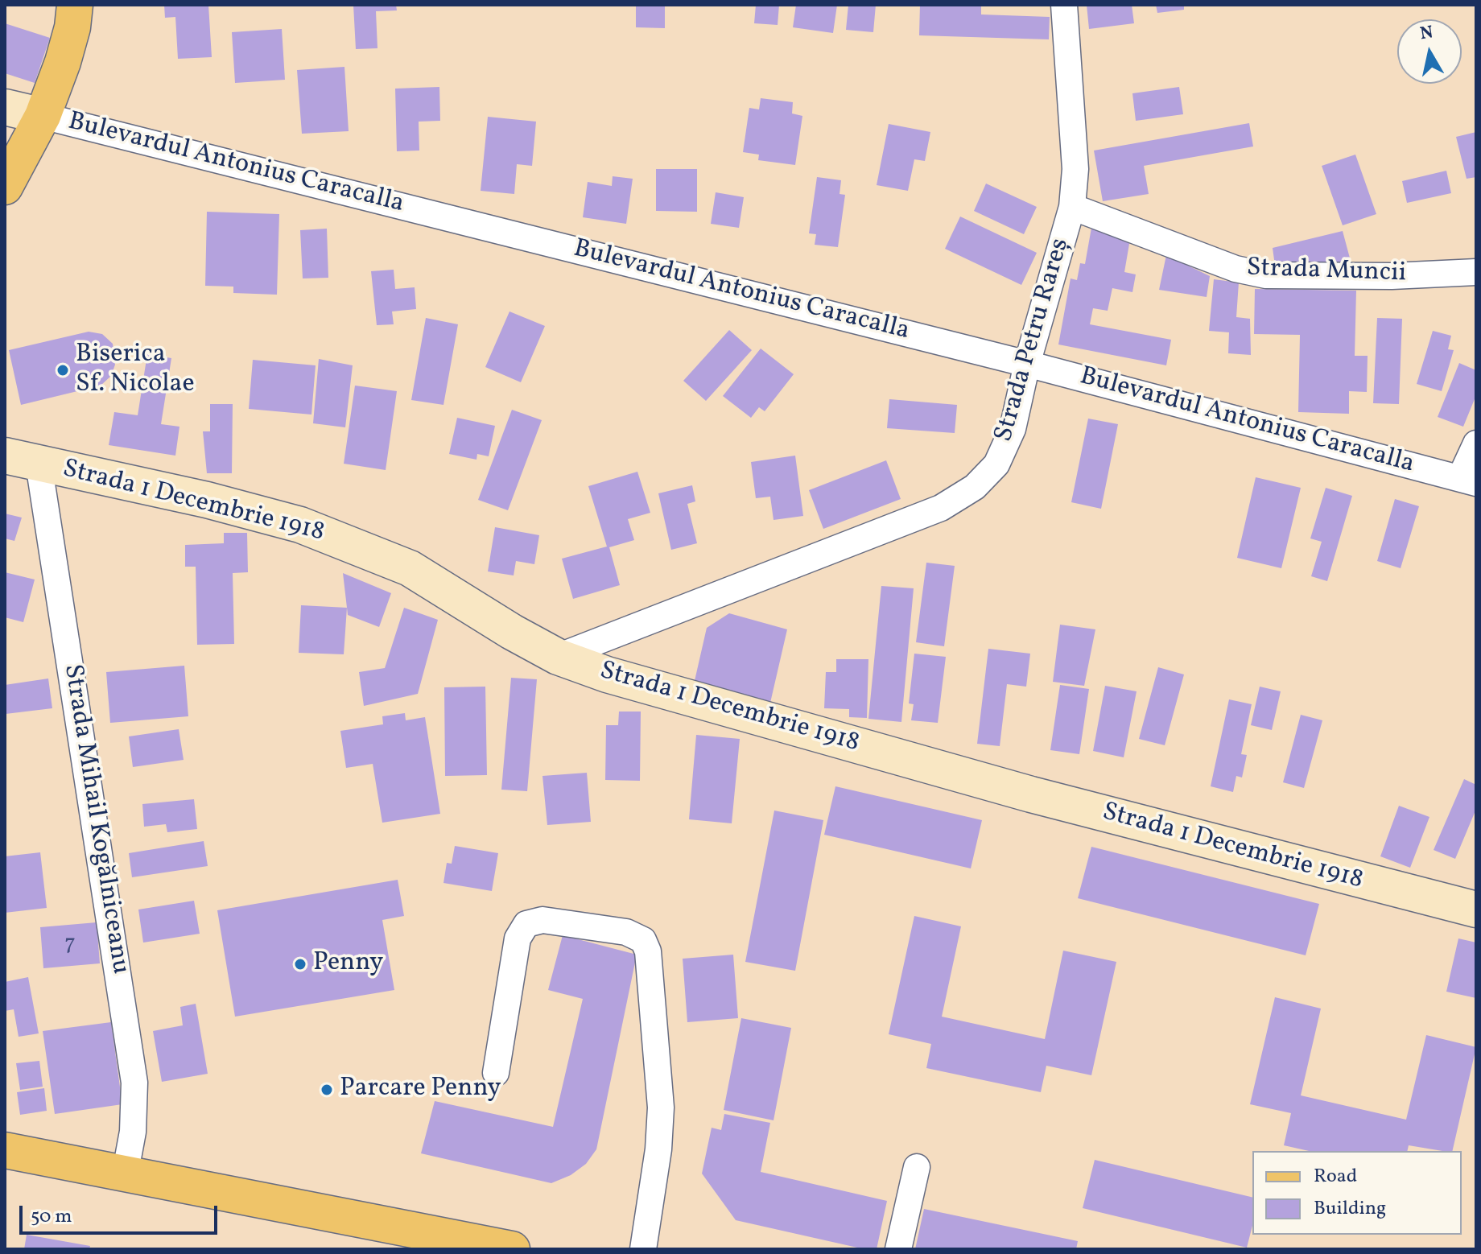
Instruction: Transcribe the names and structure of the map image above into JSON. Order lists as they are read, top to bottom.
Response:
{
  "streets": {
    "main road": ["Bulevardul Antonius Caracalla", "Strada 1 Decembrie 1918"],
    "street": ["Strada Muncii", "Strada Petru Rareș", "Strada Mihail Kogălniceanu"]
  },
  "crossings": [
    ["Bulevardul Antonius Caracalla", "Strada Petru Rareș"],
    ["Strada Muncii", "Strada Petru Rareș"],
    ["Strada Petru Rareș", "Strada 1 Decembrie 1918"],
    ["Strada 1 Decembrie 1918", "Strada Mihail Kogălniceanu"]
  ],
  "places": ["Biserica Sf. Nicolae", "Penny", "Parcare Penny"],
  "house_numbers": ["7"],
  "legend": ["Road", "Building"],
  "scale_bar": "50 m",
  "north": "top"
}
